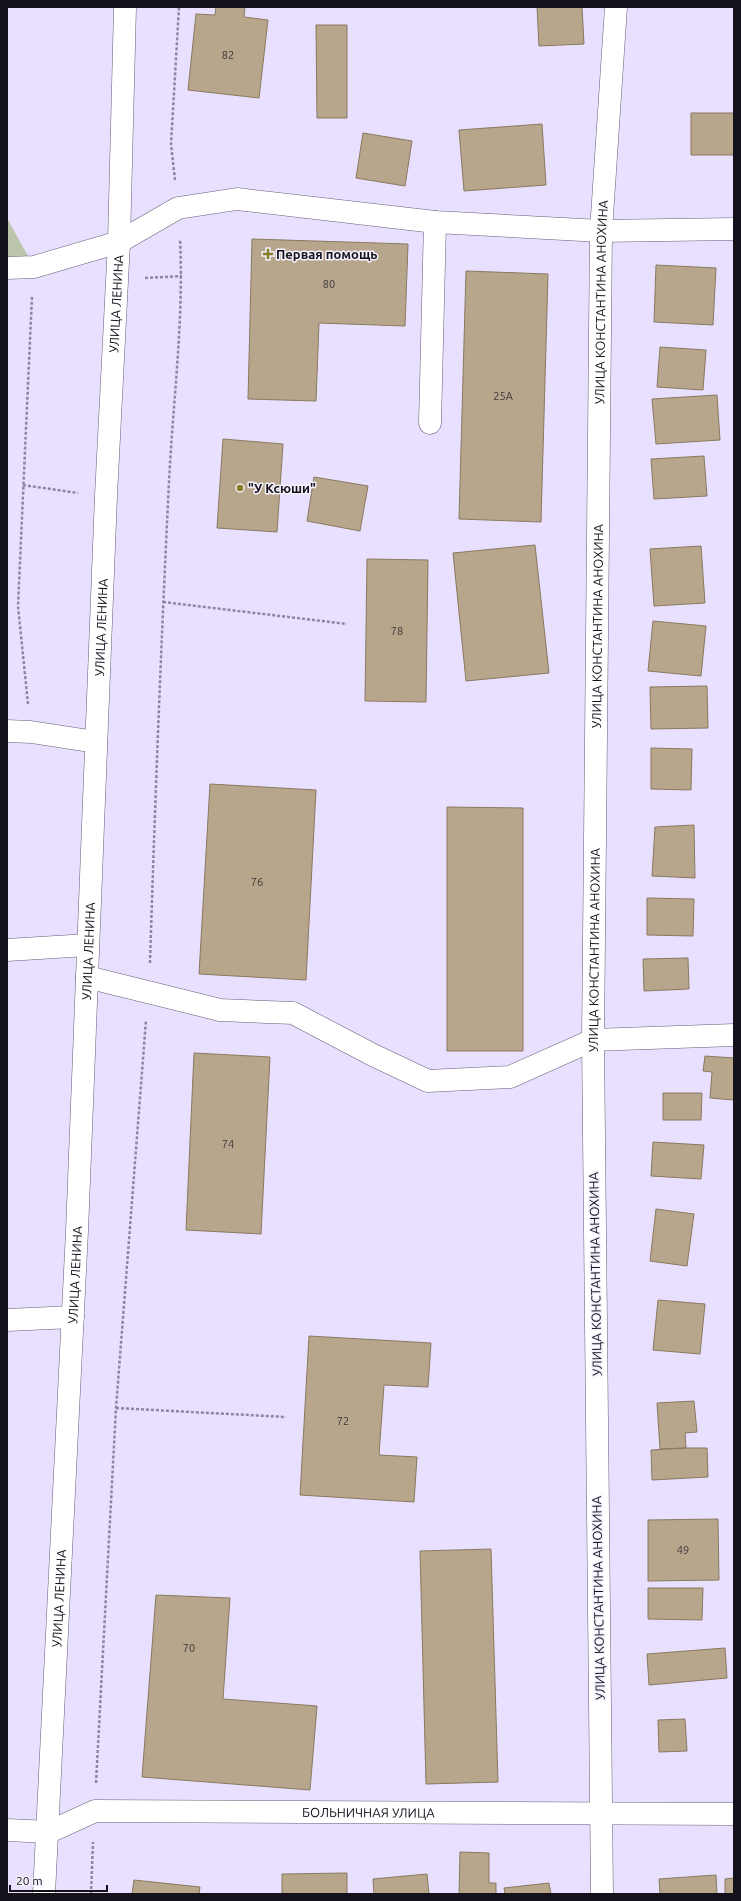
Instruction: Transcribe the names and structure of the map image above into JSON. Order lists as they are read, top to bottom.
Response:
{
  "streets": {
    "street": ["УЛИЦА КОНСТАНТИНА АНОХИНА", "УЛИЦА ЛЕНИНА", "БОЛЬНИЧНАЯ УЛИЦА"]
  },
  "crossings": [
    ["УЛИЦА КОНСТАНТИНА АНОХИНА", "БОЛЬНИЧНАЯ УЛИЦА"],
    ["УЛИЦА ЛЕНИНА", "БОЛЬНИЧНАЯ УЛИЦА"]
  ],
  "places": {
    "health": ["Первая помощь"],
    "other": ["\"У Ксюши\""]
  },
  "house_numbers": [
    "82",
    "80",
    "25А",
    "78",
    "76",
    "74",
    "72",
    "49",
    "70"
  ],
  "scale_bar": "20 m"
}
